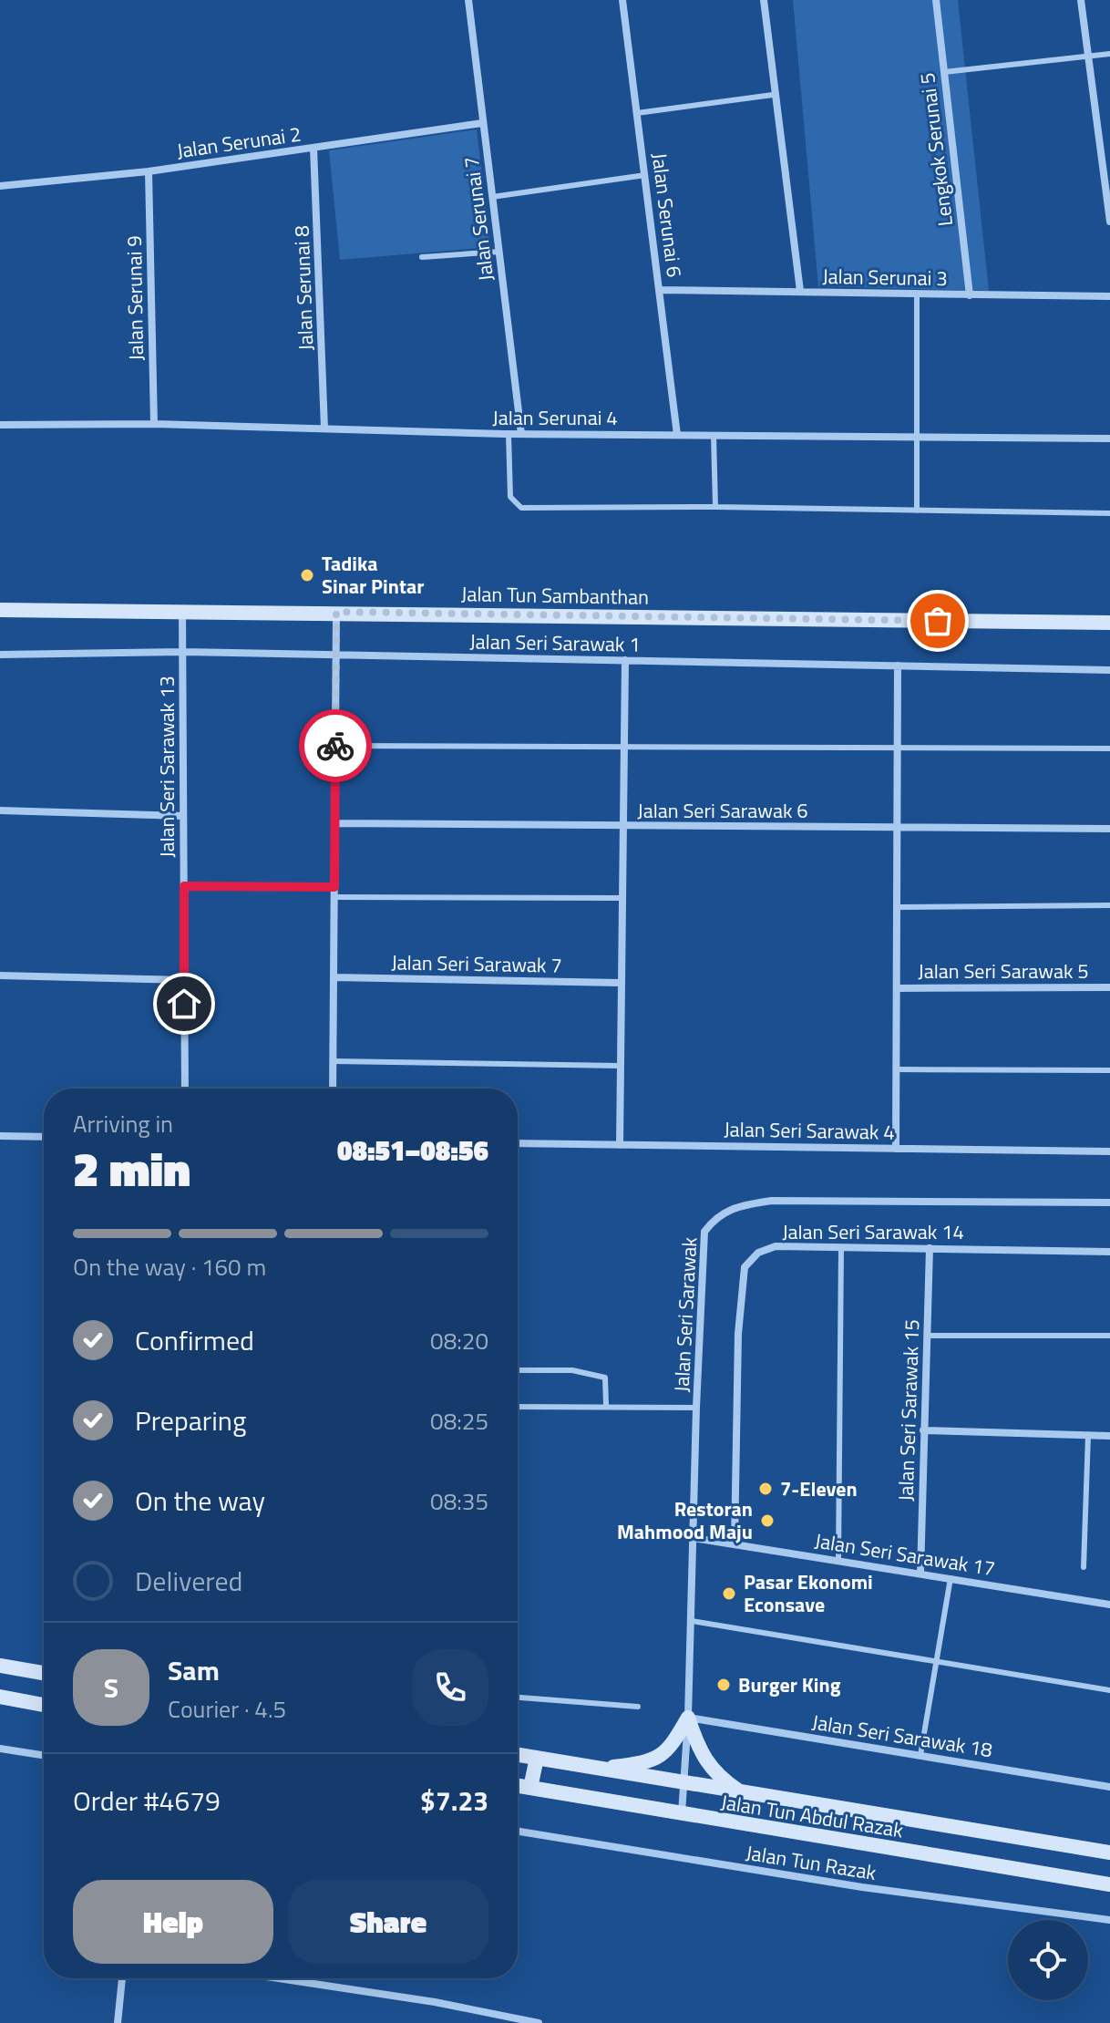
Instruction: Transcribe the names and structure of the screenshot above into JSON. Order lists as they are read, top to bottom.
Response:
{
  "streets": {
    "main road": ["Jalan Tun Sambanthan", "Jalan Tun Abdul Razak"],
    "street": [
      "Jalan Serunai 2",
      "Lengkok Serunai 5",
      "Jalan Serunai 6",
      "Jalan Serunai 7",
      "Jalan Serunai 3",
      "Jalan Serunai 8",
      "Jalan Serunai 9",
      "Jalan Serunai 4",
      "Jalan Seri Sarawak 1",
      "Jalan Seri Sarawak 13",
      "Jalan Seri Sarawak 6",
      "Jalan Seri Sarawak 7",
      "Jalan Seri Sarawak 5",
      "Jalan Seri Sarawak 4",
      "Jalan Seri Sarawak 14",
      "Jalan Seri Sarawak",
      "Jalan Seri Sarawak 15",
      "Jalan Seri Sarawak 17",
      "Jalan Seri Sarawak 18",
      "Jalan Tun Razak"
    ]
  },
  "crossings": [
    ["Jalan Serunai 2", "Jalan Serunai 7"],
    ["Jalan Serunai 2", "Jalan Serunai 8"],
    ["Jalan Serunai 2", "Jalan Serunai 9"],
    ["Lengkok Serunai 5", "Jalan Serunai 3"],
    ["Jalan Serunai 6", "Jalan Serunai 3"],
    ["Jalan Serunai 6", "Jalan Serunai 4"],
    ["Jalan Serunai 7", "Jalan Serunai 4"],
    ["Jalan Serunai 8", "Jalan Serunai 4"],
    ["Jalan Serunai 9", "Jalan Serunai 4"],
    ["Jalan Tun Sambanthan", "Jalan Seri Sarawak 13"],
    ["Jalan Seri Sarawak 1", "Jalan Seri Sarawak 13"],
    ["Jalan Seri Sarawak 14", "Jalan Seri Sarawak 15"],
    ["Jalan Seri Sarawak 14", "Jalan Seri Sarawak 17"],
    ["Jalan Seri Sarawak", "Jalan Seri Sarawak 17"],
    ["Jalan Seri Sarawak", "Jalan Seri Sarawak 18"],
    ["Jalan Seri Sarawak", "Jalan Tun Abdul Razak"],
    ["Jalan Seri Sarawak 15", "Jalan Seri Sarawak 17"]
  ],
  "places": [
    "Tadika Sinar Pintar",
    "7-Eleven",
    "Restoran Mahmood Maju",
    "Pasar Ekonomi Econsave",
    "Burger King"
  ],
  "page": {
    "heading": ["2 min", "Arriving in", "08:51–08:56"],
    "panel": [
      "Sam",
      "Courier · 4.5",
      "Order #4679",
      "$7.23"
    ],
    "bar": "On the way · 160 m",
    "list": [
      ["Confirmed", "08:20"],
      ["Preparing", "08:25"],
      ["On the way", "08:35"],
      "Delivered"
    ],
    "round": "S",
    "buttons": ["Help", "Share"]
  }
}
